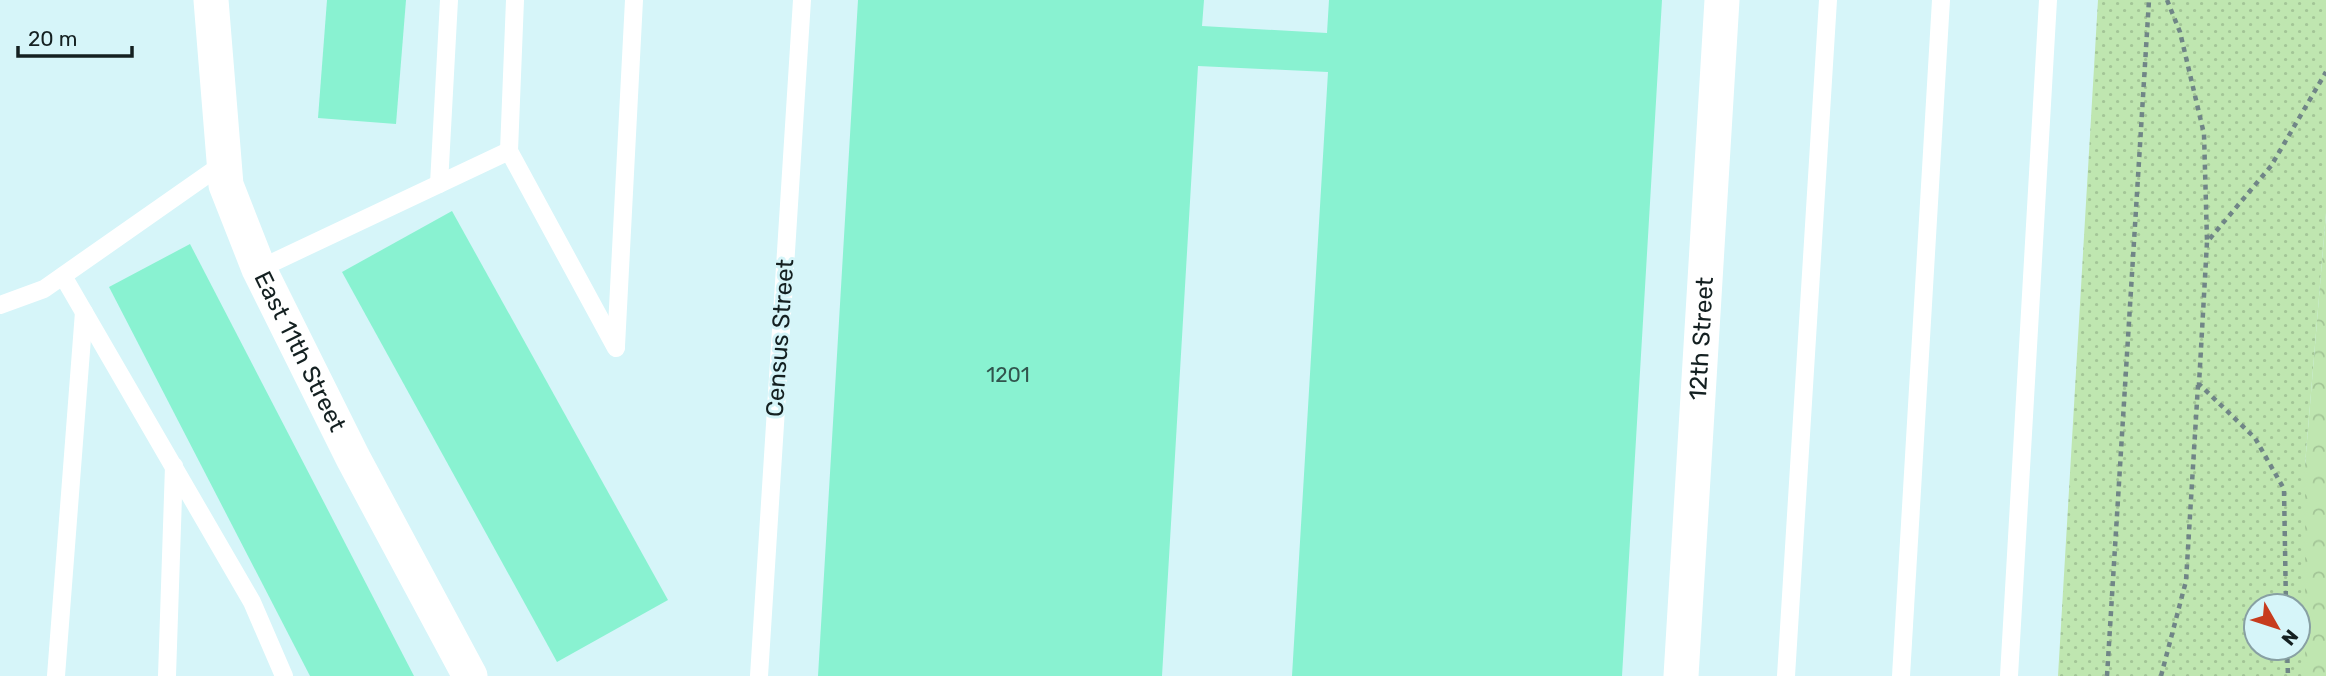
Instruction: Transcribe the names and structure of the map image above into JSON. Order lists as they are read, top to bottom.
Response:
{
  "streets": {
    "street": ["12th Street", "East 11th Street"],
    "lane": ["Census Street"]
  },
  "house_numbers": ["1201"],
  "scale_bar": "20 m",
  "north": "bottom right"
}
